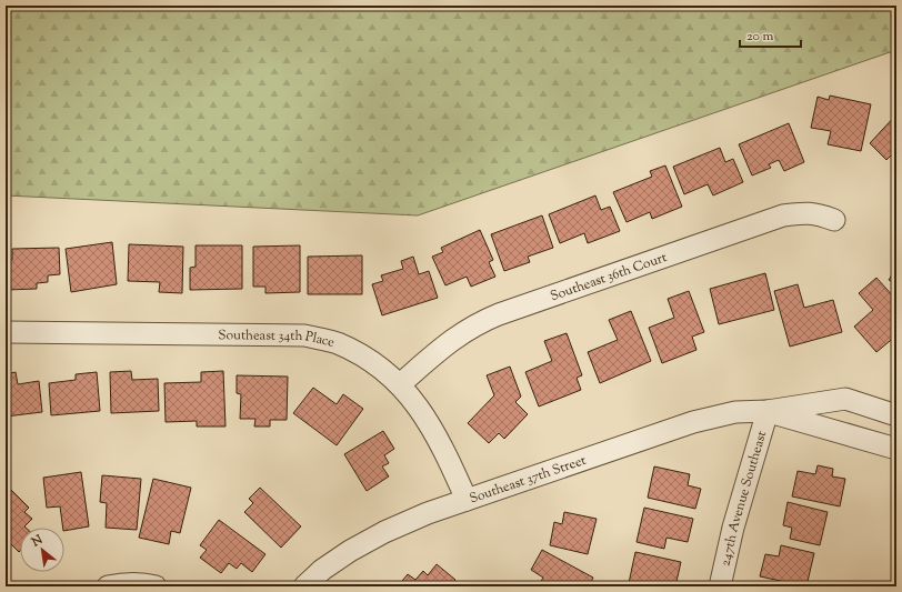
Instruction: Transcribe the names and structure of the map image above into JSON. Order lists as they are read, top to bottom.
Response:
{
  "streets": {
    "street": [
      "Southeast 36th Court",
      "Southeast 34th Place",
      "Southeast 37th Street",
      "247th Avenue Southeast"
    ]
  },
  "crossings": [
    ["Southeast 36th Court", "Southeast 34th Place"],
    ["Southeast 34th Place", "Southeast 37th Street"],
    ["Southeast 37th Street", "247th Avenue Southeast"]
  ],
  "scale_bar": "20 m",
  "north": "top left"
}
